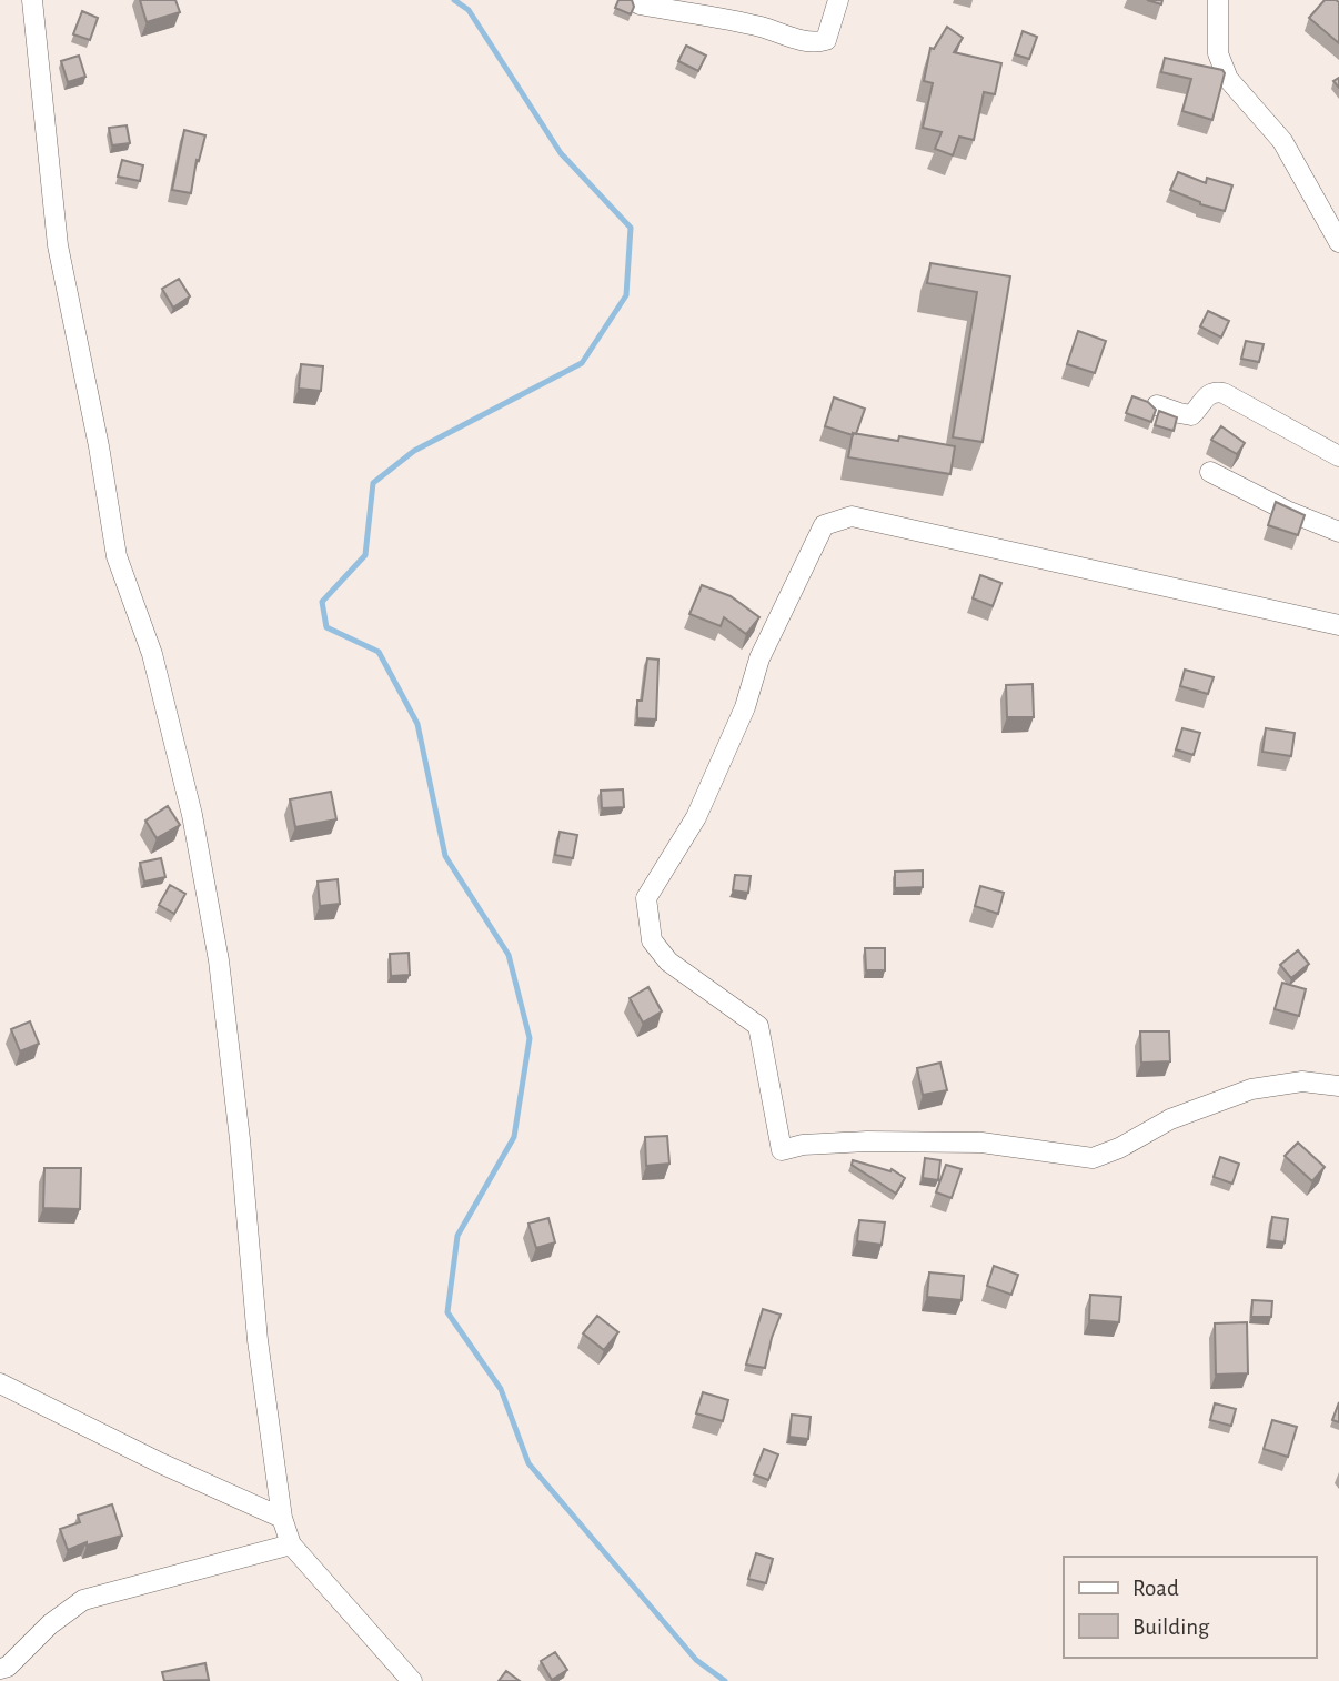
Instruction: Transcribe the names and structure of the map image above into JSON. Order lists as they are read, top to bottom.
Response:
{
  "legend": ["Road", "Building"]
}
